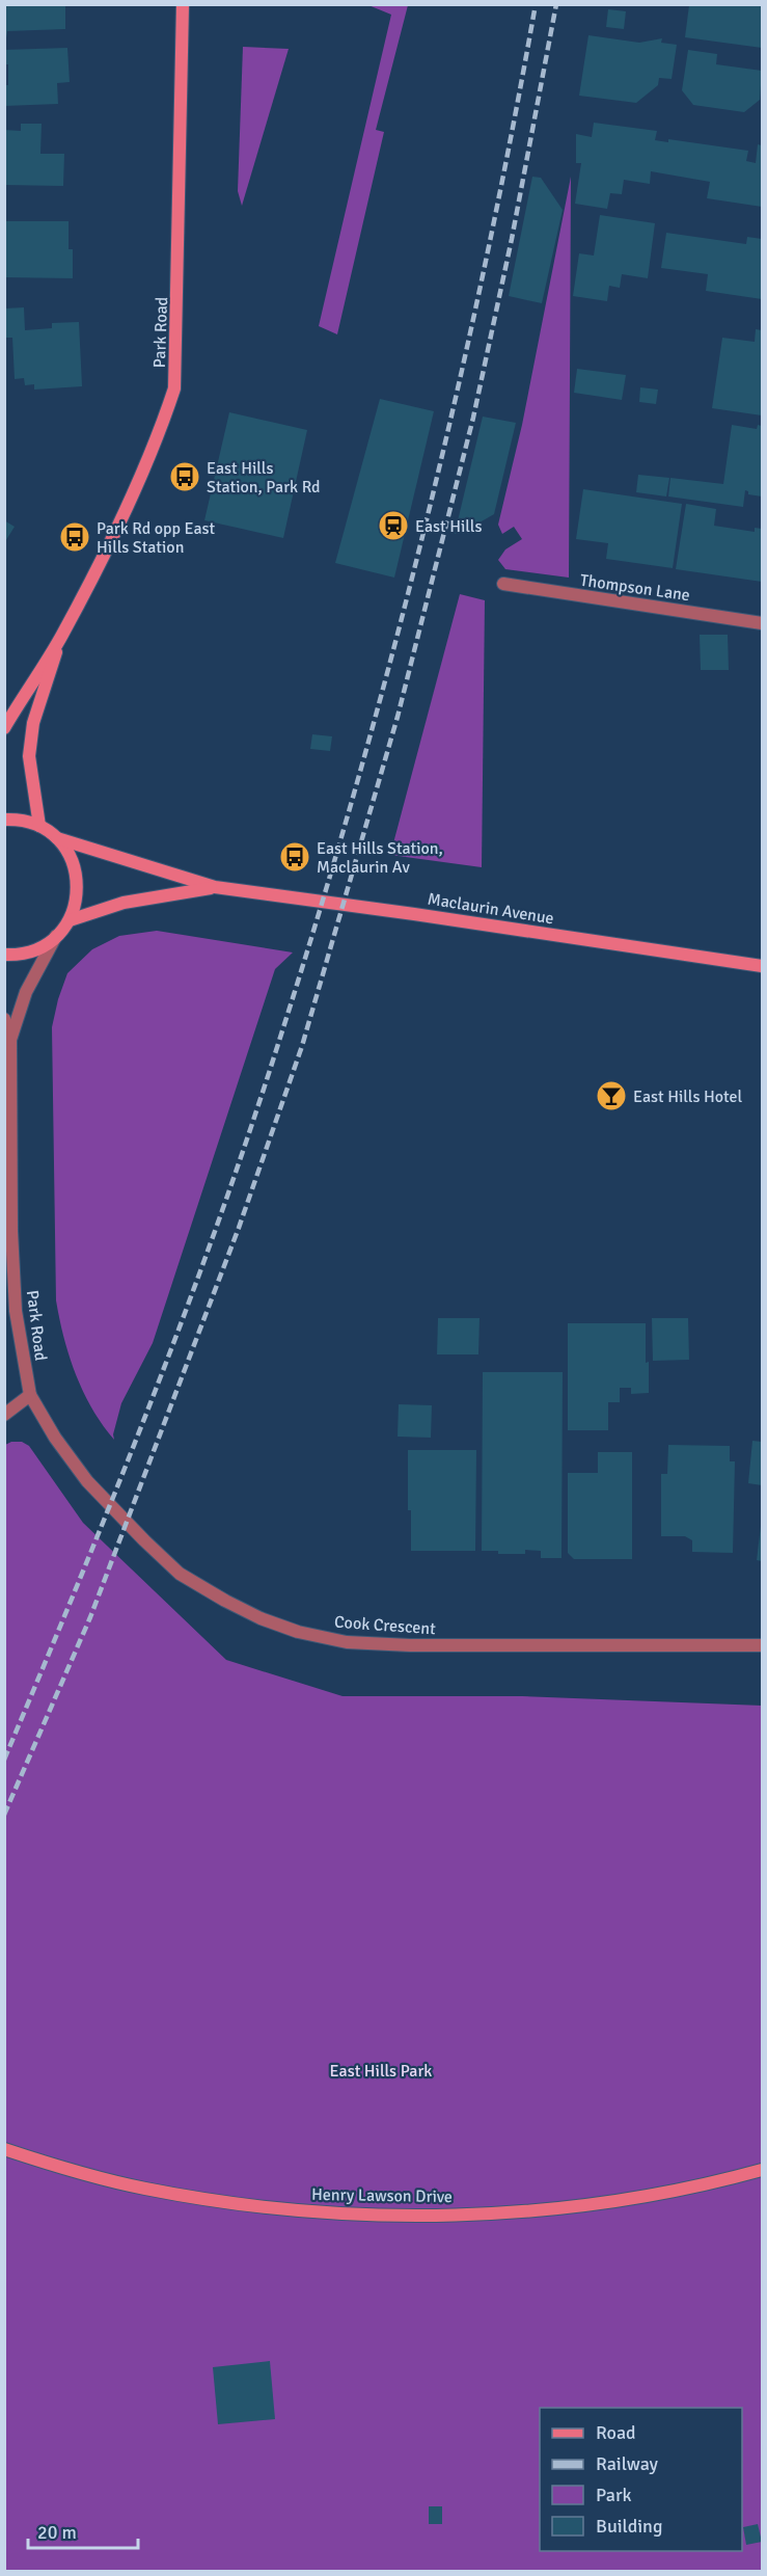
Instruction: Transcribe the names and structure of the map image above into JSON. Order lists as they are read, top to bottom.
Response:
{
  "streets": {
    "main road": ["Park Road", "Maclaurin Avenue", "Henry Lawson Drive"],
    "street": ["Thompson Lane", "Cook Crescent"]
  },
  "crossings": [
    ["Park Road", "Cook Crescent"]
  ],
  "parks": ["East Hills Park"],
  "places": {
    "bus stop": ["East Hills Station, Park Rd", "Park Rd opp East Hills Station", "East Hills Station, Maclaurin Av"],
    "station": ["East Hills"],
    "bar": ["East Hills Hotel"]
  },
  "legend": [
    "Road",
    "Railway",
    "Park",
    "Building"
  ],
  "scale_bar": "20 m"
}
